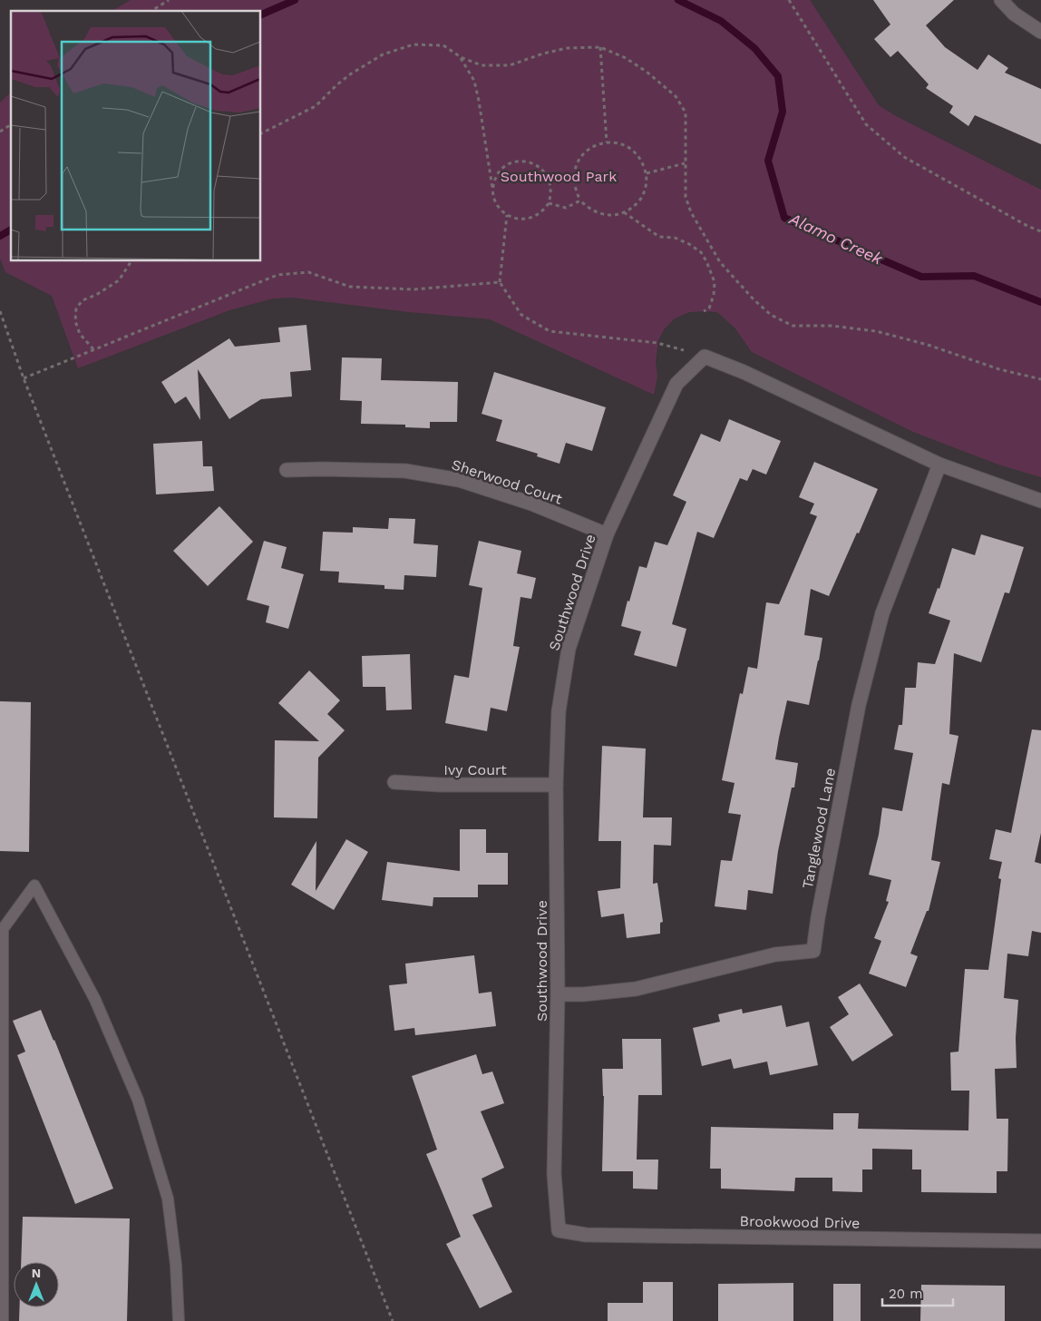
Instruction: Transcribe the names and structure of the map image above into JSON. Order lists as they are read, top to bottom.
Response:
{
  "streets": {
    "street": [
      "Sherwood Court",
      "Southwood Drive",
      "Ivy Court",
      "Tanglewood Lane",
      "Brookwood Drive"
    ]
  },
  "crossings": [
    ["Sherwood Court", "Southwood Drive"],
    ["Southwood Drive", "Ivy Court"],
    ["Southwood Drive", "Tanglewood Lane"],
    ["Southwood Drive", "Brookwood Drive"]
  ],
  "water": ["Alamo Creek"],
  "parks": ["Southwood Park"],
  "scale_bar": "20 m",
  "north": "top"
}
